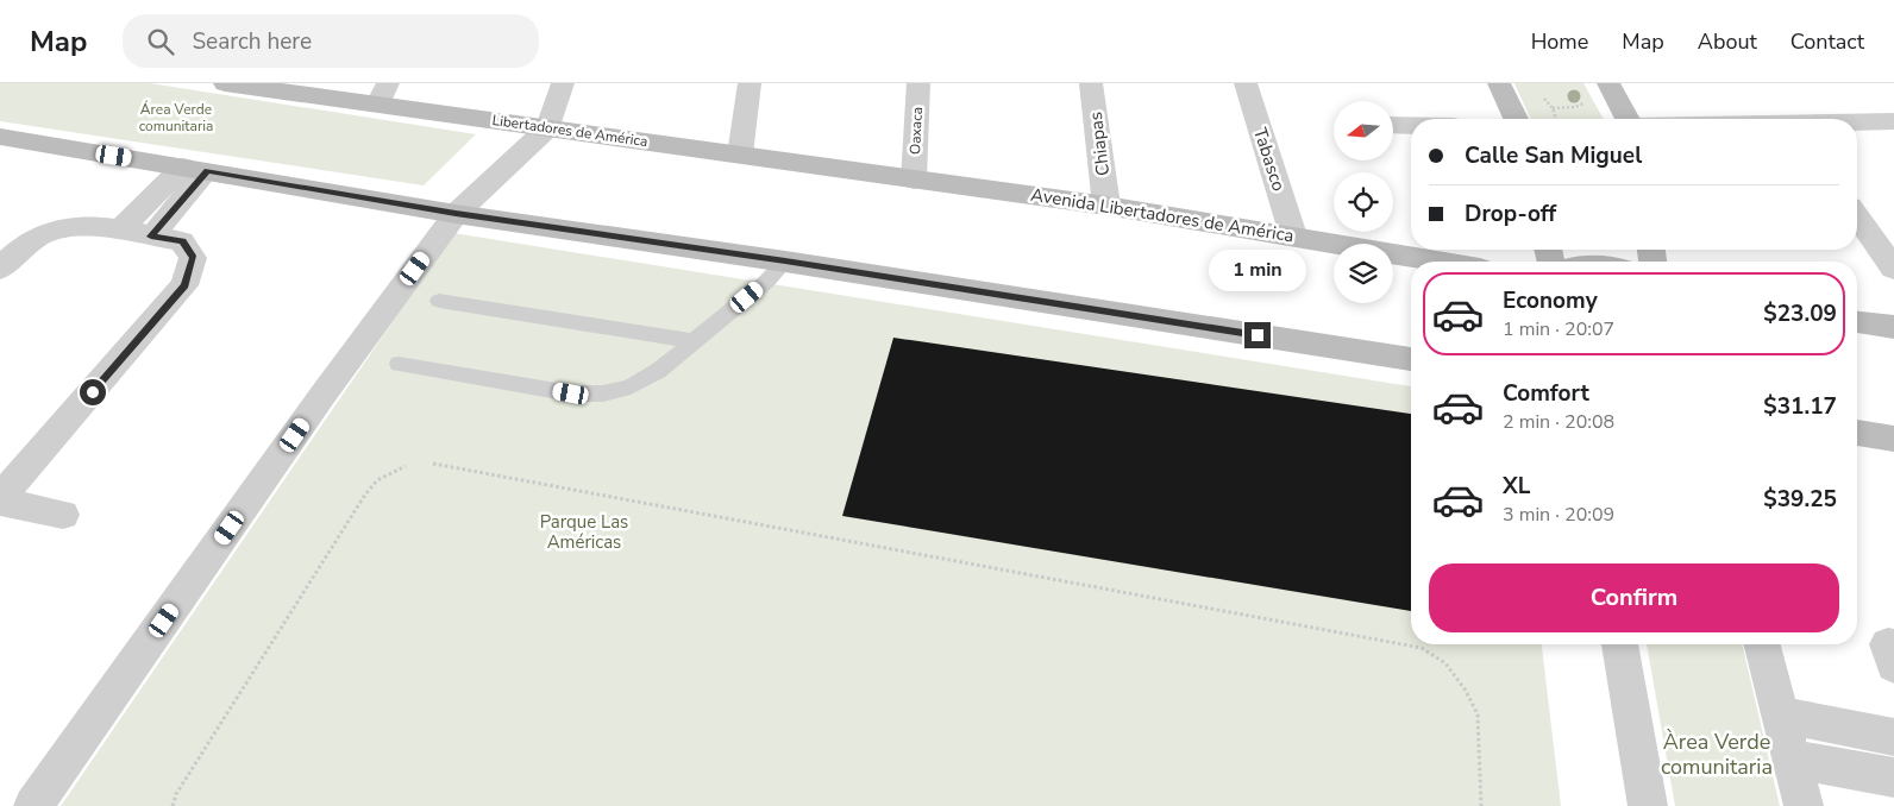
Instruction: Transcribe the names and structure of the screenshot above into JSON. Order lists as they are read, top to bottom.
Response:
{
  "streets": {
    "main road": ["Libertadores de América", "Avenida Libertadores de América"],
    "street": ["Oaxaca", "Chiapas", "Tabasco"]
  },
  "crossings": [
    ["Libertadores de América", "Oaxaca"],
    ["Libertadores de América", "Avenida Libertadores de América"],
    ["Oaxaca", "Avenida Libertadores de América"],
    ["Chiapas", "Avenida Libertadores de América"],
    ["Tabasco", "Avenida Libertadores de América"]
  ],
  "parks": ["Área Verde comunitaria", "Parque Las Américas", "Àrea Verde comunitaria"],
  "north": "left",
  "page": {
    "header": "Map",
    "search": "Search here",
    "nav": [
      "Home",
      "Map",
      "About",
      "Contact"
    ],
    "banner": ["Calle San Miguel", "Drop-off"],
    "bubble": "1 min",
    "list": [
      {
        "name": "Economy",
        "note": "1 min · 20:07",
        "value": "$23.09"
      },
      {
        "name": "Comfort",
        "note": "2 min · 20:08",
        "value": "$31.17"
      },
      {
        "name": "XL",
        "note": "3 min · 20:09",
        "value": "$39.25"
      }
    ],
    "buttons": "Confirm"
  }
}
